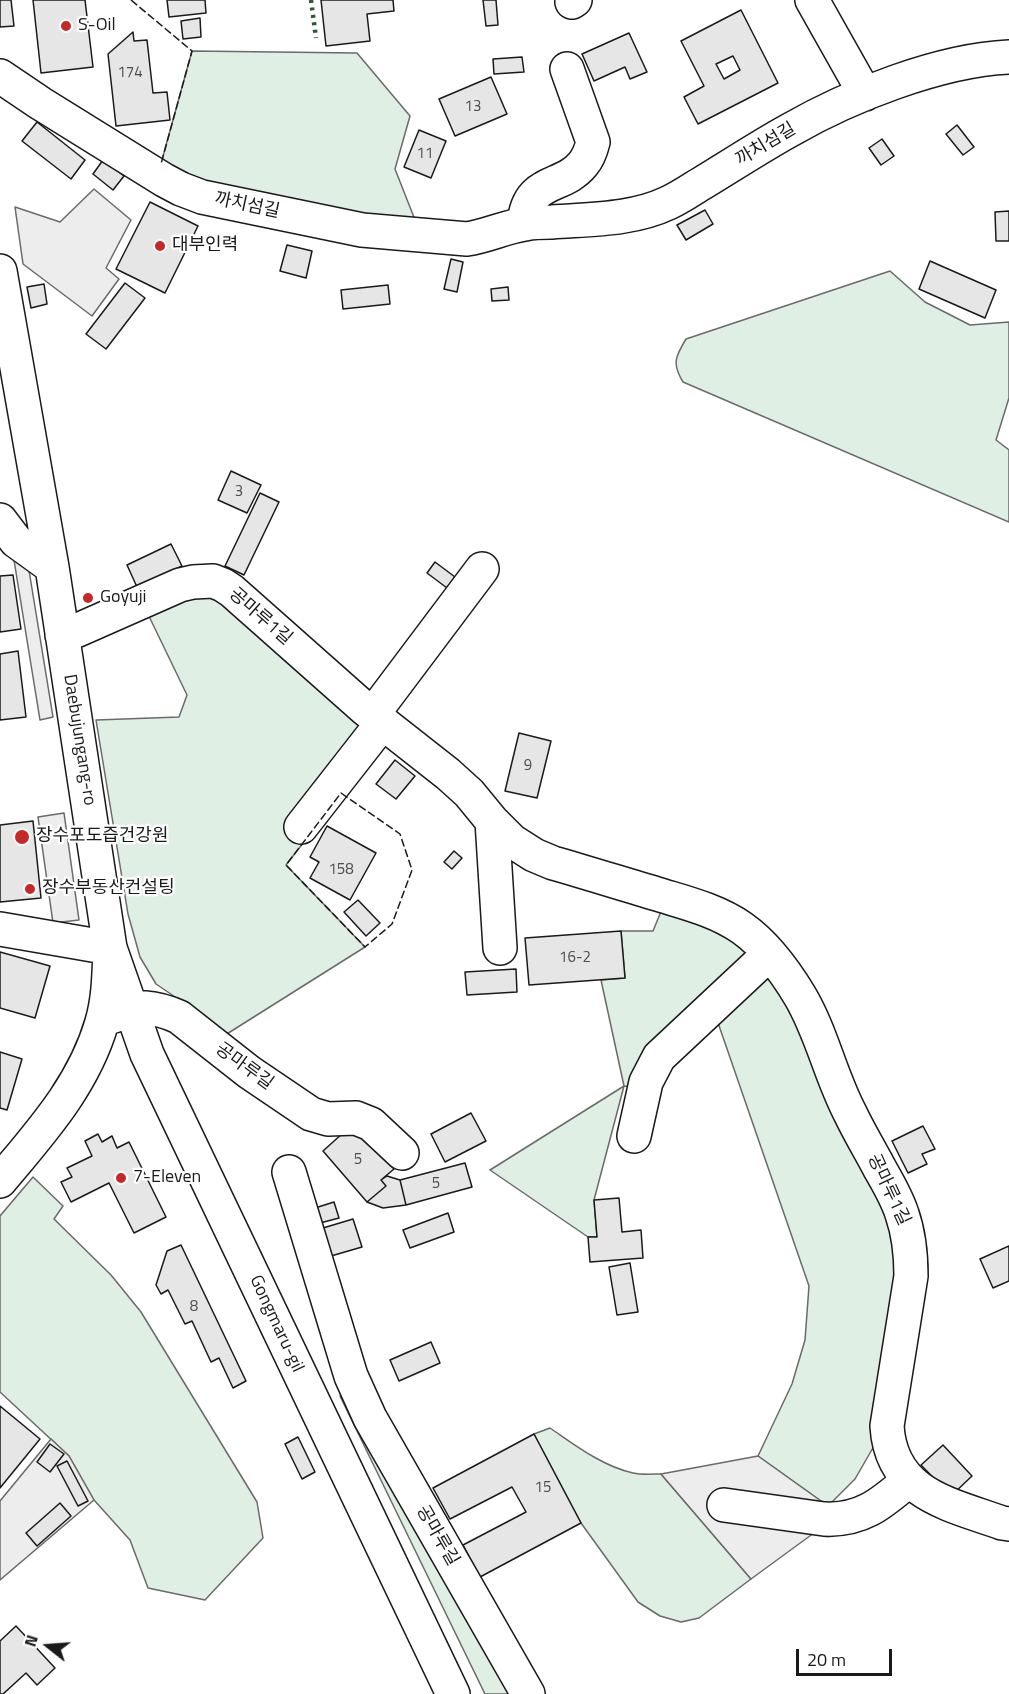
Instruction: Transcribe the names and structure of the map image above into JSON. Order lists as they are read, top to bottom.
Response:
{
  "streets": {
    "street": [
      "까치섬길",
      "공마루1길",
      "Daebujungang-ro",
      "공마루길",
      "Gongmaru-gil"
    ]
  },
  "crossings": [
    ["공마루1길", "Daebujungang-ro"],
    ["Daebujungang-ro", "Gongmaru-gil"],
    ["공마루길", "Gongmaru-gil"]
  ],
  "places": [
    "S-Oil",
    "대부인력",
    "Goyuji",
    "장수포도즙건강원",
    "장수부동산컨설팅",
    "7-Eleven"
  ],
  "house_numbers": [
    "174",
    "13",
    "11",
    "3",
    "9",
    "158",
    "16-2",
    "5",
    "5",
    "8",
    "15"
  ],
  "scale_bar": "20 m",
  "north": "left"
}
